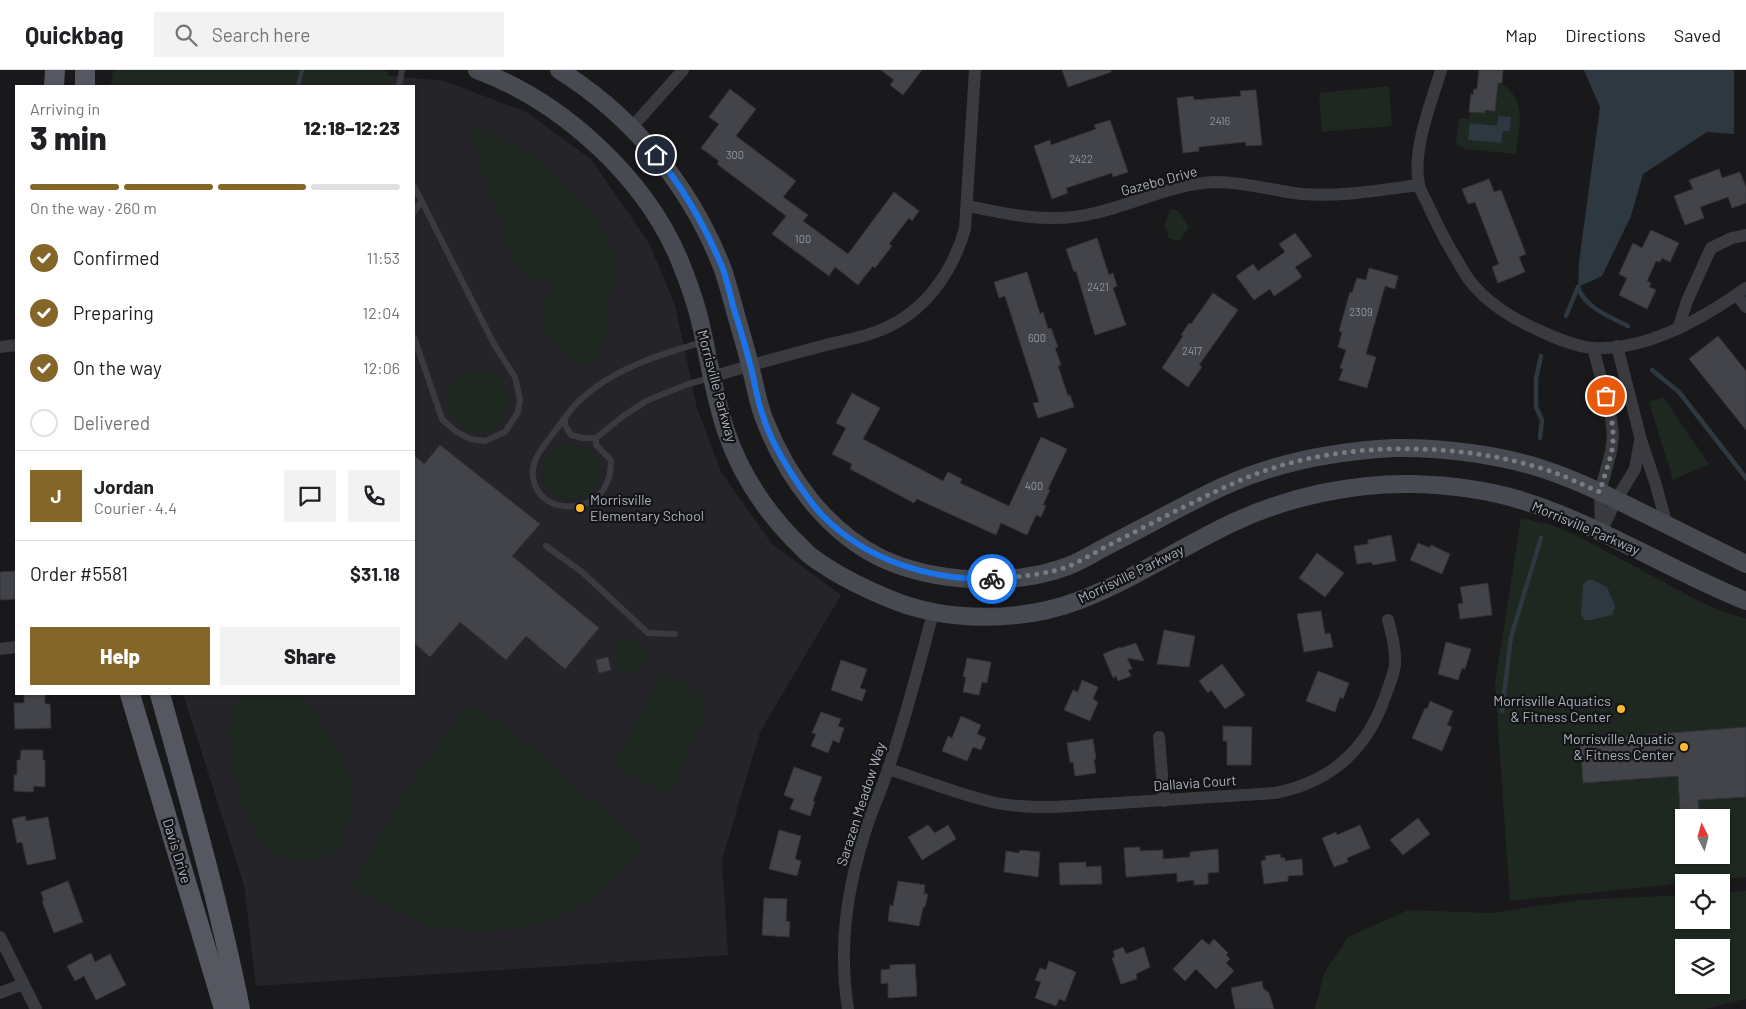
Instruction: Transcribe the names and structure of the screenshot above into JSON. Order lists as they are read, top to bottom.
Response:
{
  "streets": {
    "main road": ["Morrisville Parkway", "Davis Drive"],
    "street": ["Gazebo Drive", "Dallavia Court", "Sarazen Meadow Way"]
  },
  "crossings": [
    ["Morrisville Parkway", "Sarazen Meadow Way"],
    ["Dallavia Court", "Sarazen Meadow Way"]
  ],
  "places": ["Morrisville Elementary School", "Morrisville Aquatics & Fitness Center", "Morrisville Aquatic & Fitness Center"],
  "house_numbers": [
    "2416",
    "300",
    "2422",
    "100",
    "2421",
    "2309",
    "600",
    "2417",
    "400"
  ],
  "north": "top",
  "page": {
    "header": "Quickbag",
    "search": "Search here",
    "nav": ["Map", "Directions", "Saved"],
    "heading": ["3 min", "Arriving in", "12:18–12:23"],
    "panel": [
      "Jordan",
      "Courier · 4.4",
      "Order #5581",
      "$31.18"
    ],
    "bar": "On the way · 260 m",
    "list": [
      ["Confirmed", "11:53"],
      ["Preparing", "12:04"],
      ["On the way", "12:06"],
      "Delivered"
    ],
    "round": "J",
    "buttons": ["Help", "Share"]
  }
}
